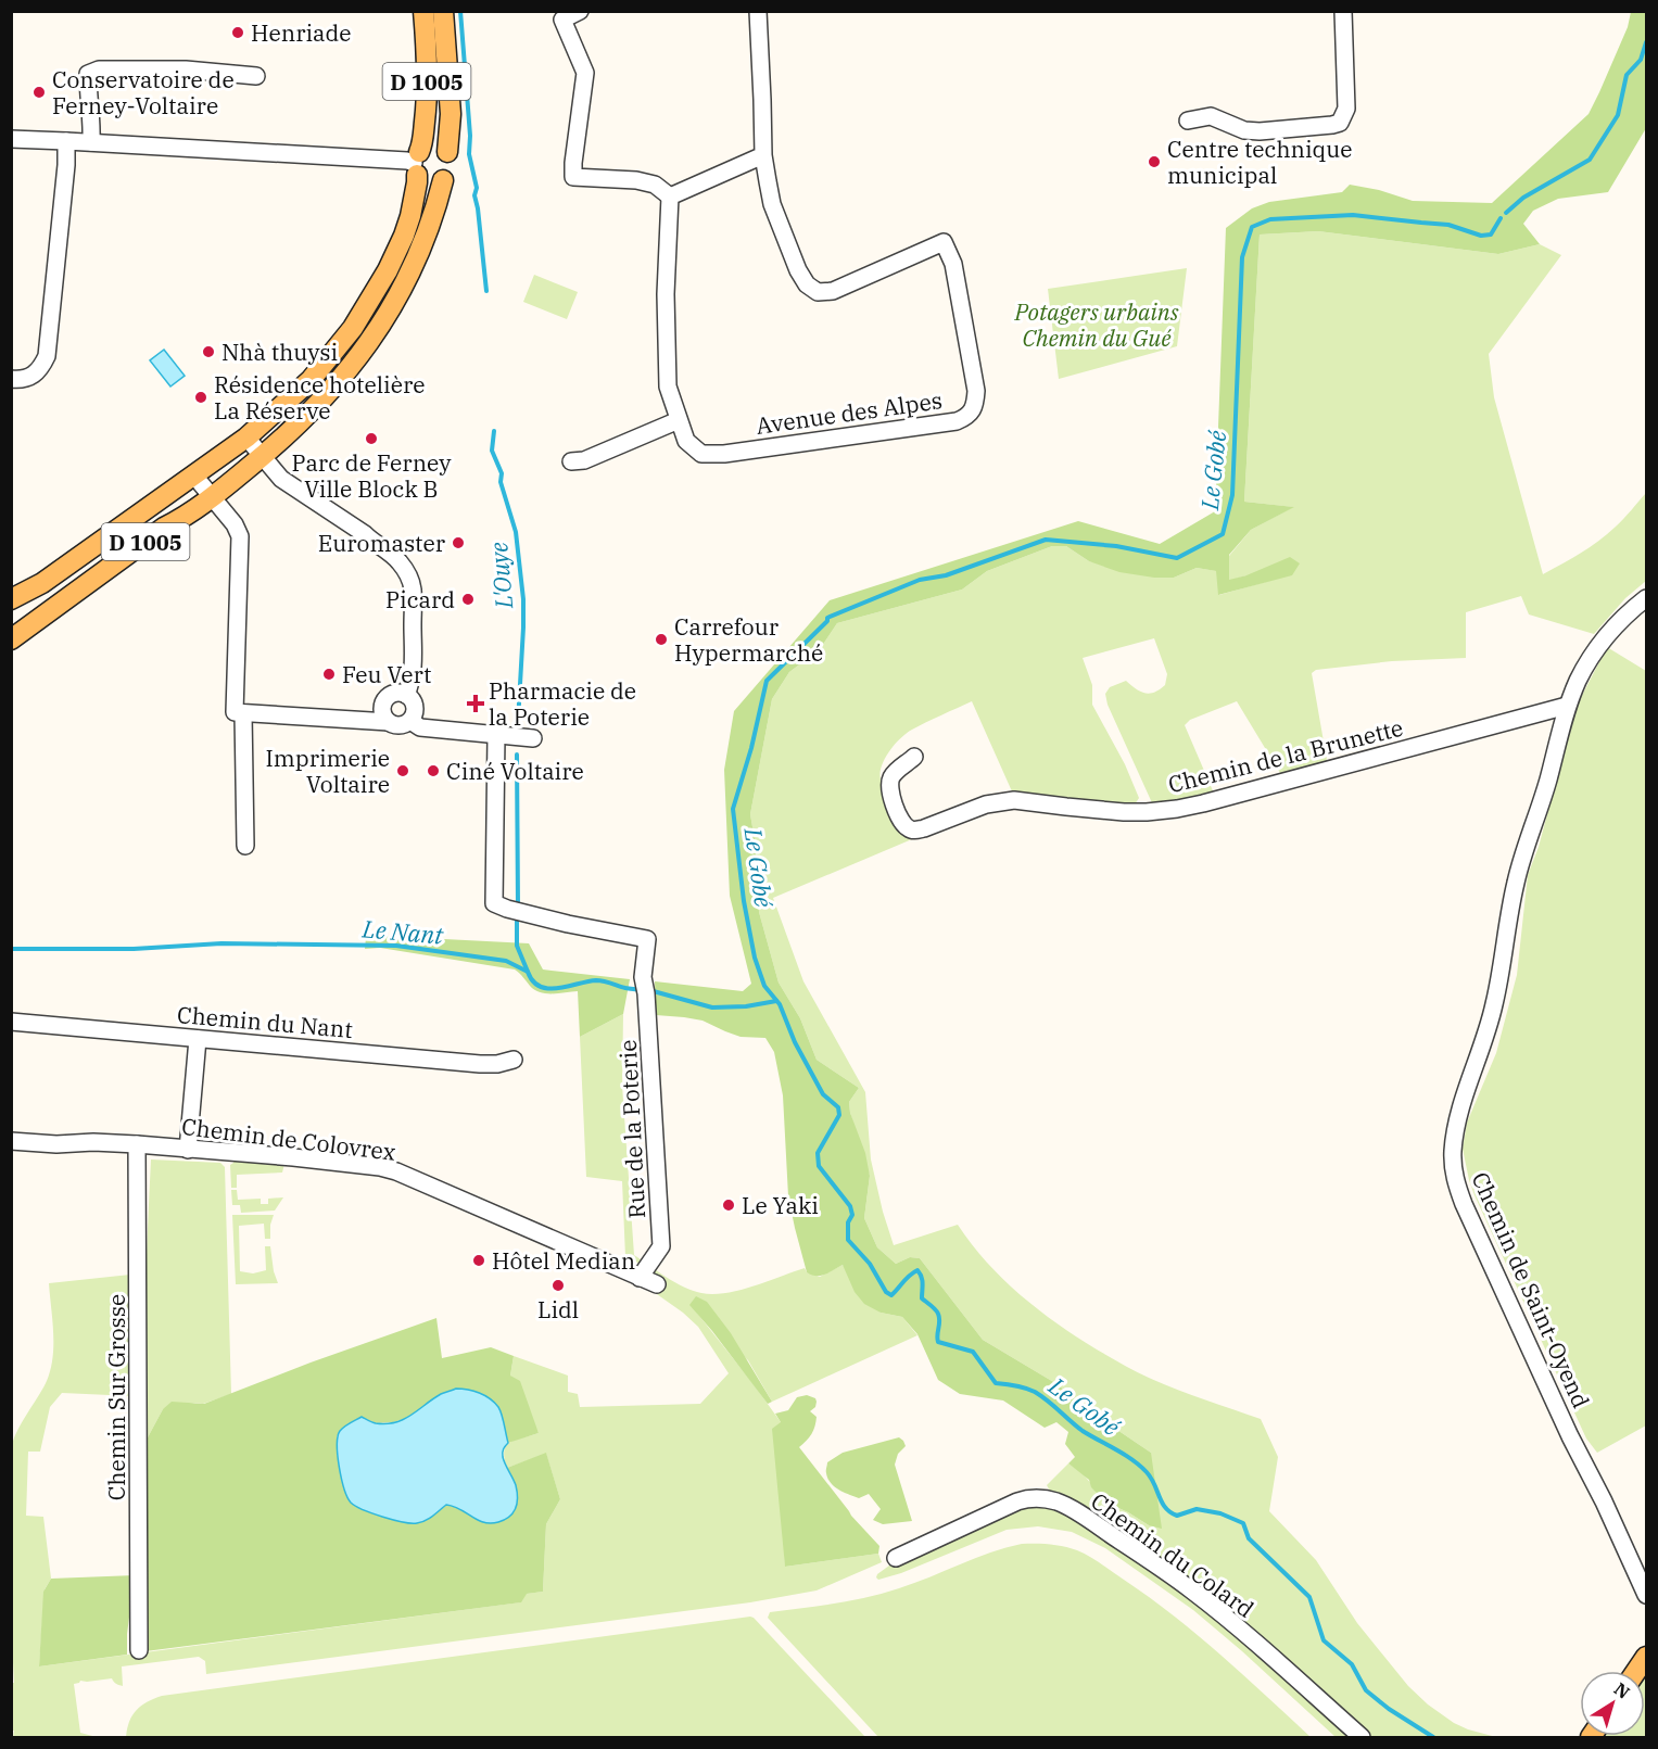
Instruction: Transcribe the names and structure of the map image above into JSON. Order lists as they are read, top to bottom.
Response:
{
  "streets": {
    "main road": ["D 1005"],
    "street": [
      "Avenue des Alpes",
      "Chemin de la Brunette",
      "Chemin du Nant",
      "Rue de la Poterie",
      "Chemin de Colovrex",
      "Chemin de Saint-Oyend",
      "Chemin Sur Grosse",
      "Chemin du Colard"
    ]
  },
  "crossings": [
    ["Chemin de la Brunette", "Chemin de Saint-Oyend"],
    ["Rue de la Poterie", "Chemin de Colovrex"],
    ["Chemin de Colovrex", "Chemin Sur Grosse"]
  ],
  "water": ["Le Gobé", "L'Ouye", "Le Nant"],
  "parks": ["Potagers urbains Chemin du Gué"],
  "places": {
    "other": [
      "Henriade",
      "Conservatoire de Ferney-Voltaire",
      "Centre technique municipal",
      "Nhà thuysi",
      "Résidence hotelière La Réserve",
      "Parc de Ferney Ville Block B",
      "Euromaster",
      "Picard",
      "Carrefour Hypermarché",
      "Feu Vert",
      "Imprimerie Voltaire",
      "Ciné Voltaire",
      "Le Yaki",
      "Hôtel Median",
      "Lidl"
    ],
    "health": ["Pharmacie de la Poterie"]
  },
  "north": "top right"
}
